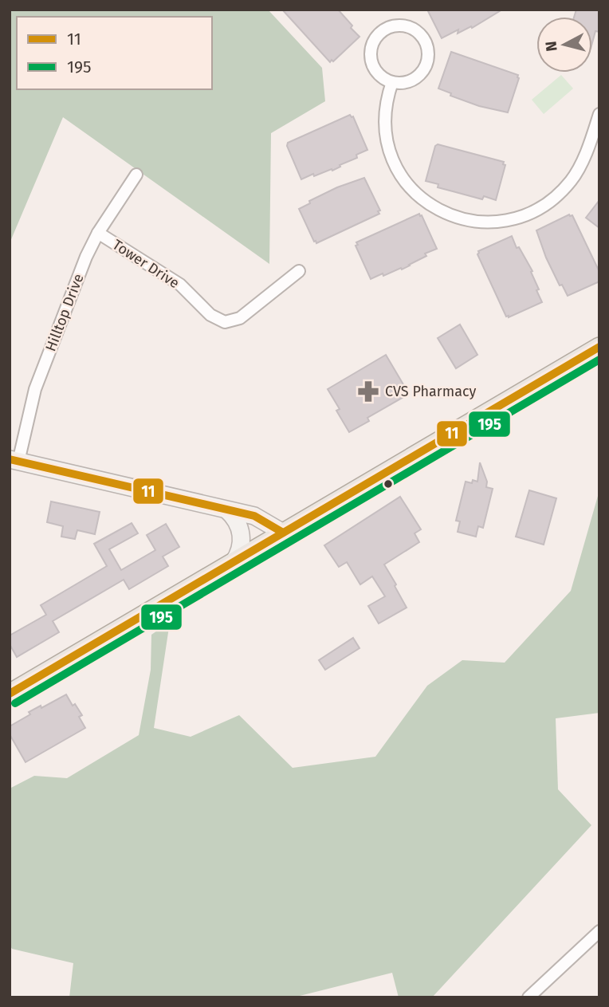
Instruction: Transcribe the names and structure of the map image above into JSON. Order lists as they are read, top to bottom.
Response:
{
  "streets": {
    "street": ["Tower Drive", "Hilltop Drive"]
  },
  "crossings": [
    ["Tower Drive", "Hilltop Drive"]
  ],
  "places": {
    "pharmacy": ["CVS Pharmacy"]
  },
  "lines": ["transit line 11", "transit line 195"],
  "legend": ["11", "195"],
  "north": "left"
}
